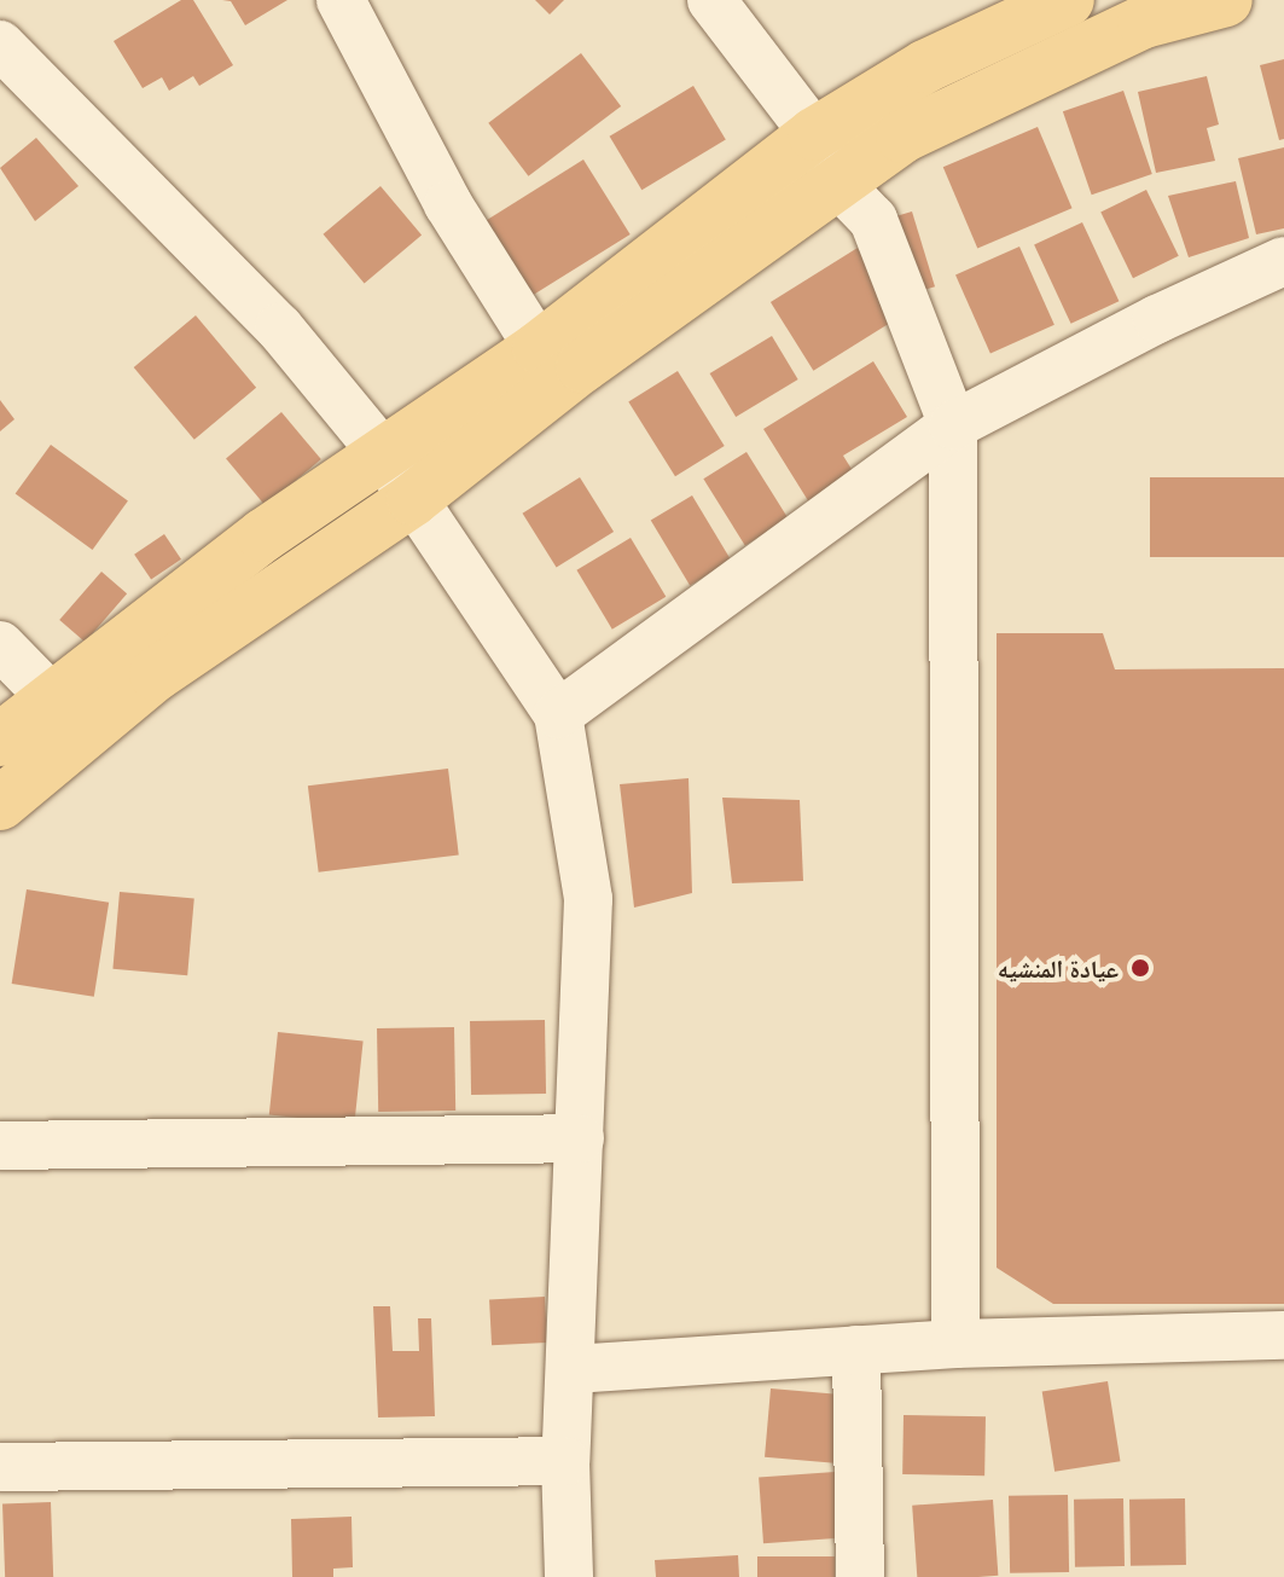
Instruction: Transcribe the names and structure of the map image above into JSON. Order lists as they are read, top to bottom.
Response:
{
  "places": ["عيادة المنشيه"]
}
